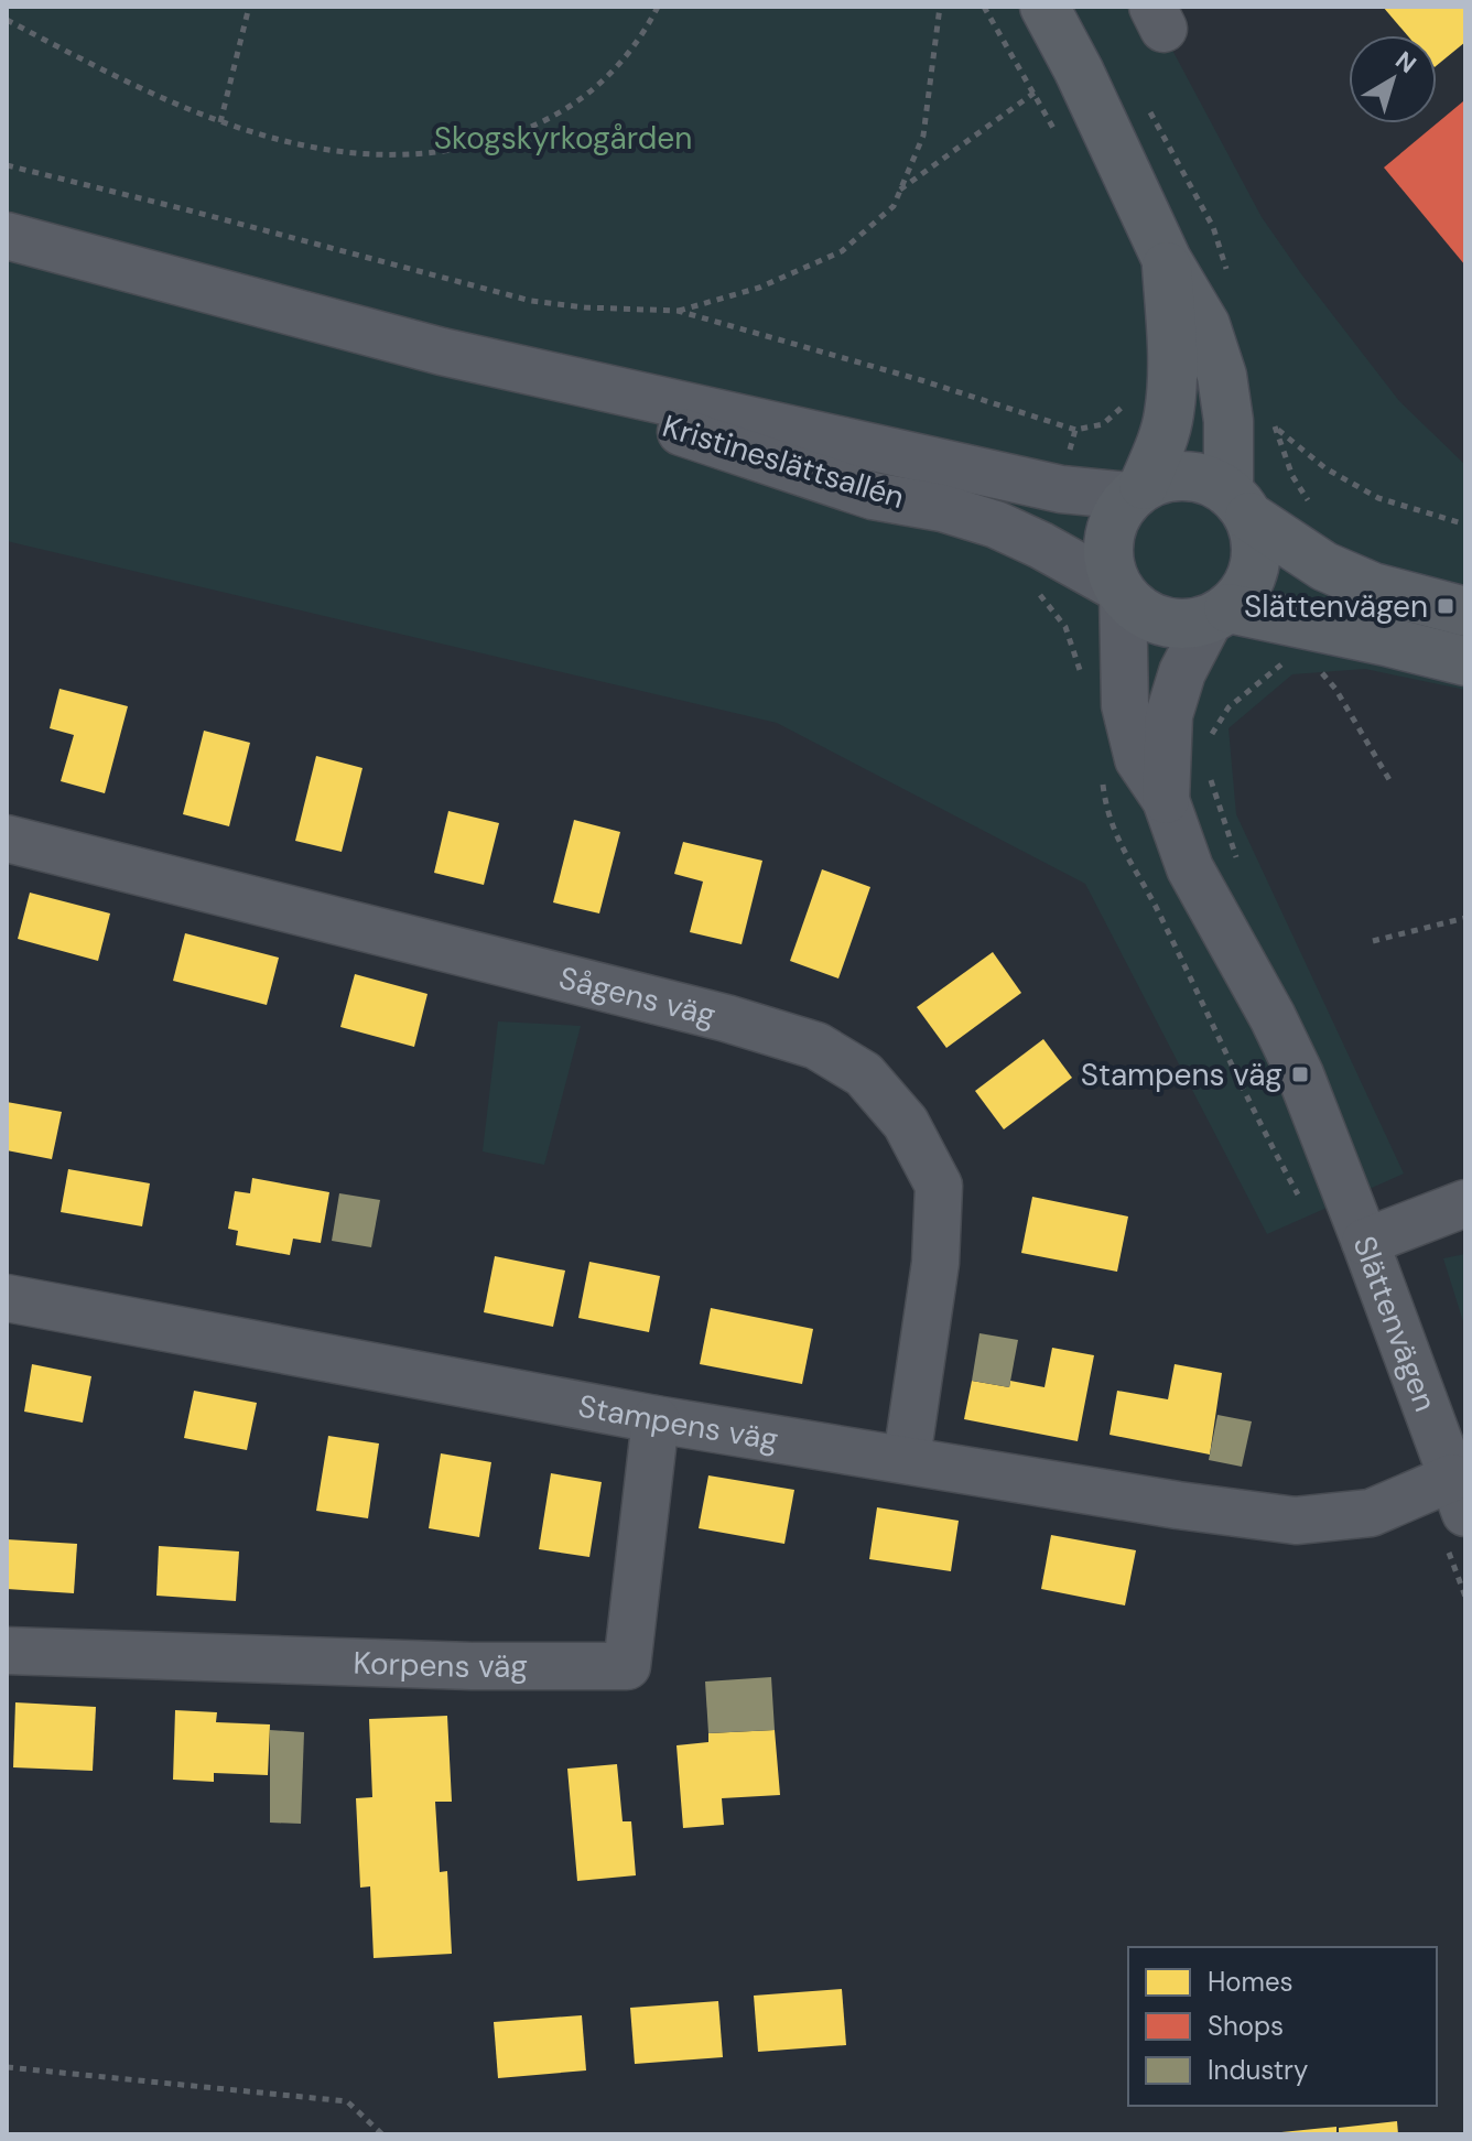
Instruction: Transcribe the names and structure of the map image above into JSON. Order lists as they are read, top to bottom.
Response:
{
  "streets": {
    "street": [
      "Kristineslättsallén",
      "Sågens väg",
      "Slättenvägen",
      "Stampens väg",
      "Korpens väg"
    ]
  },
  "crossings": [
    ["Kristineslättsallén", "Slättenvägen"],
    ["Sågens väg", "Stampens väg"],
    ["Slättenvägen", "Stampens väg"],
    ["Stampens väg", "Korpens väg"]
  ],
  "parks": ["Skogskyrkogården"],
  "places": {
    "transit": ["Slättenvägen", "Stampens väg"]
  },
  "legend": ["Homes", "Shops", "Industry"],
  "north": "top right"
}
